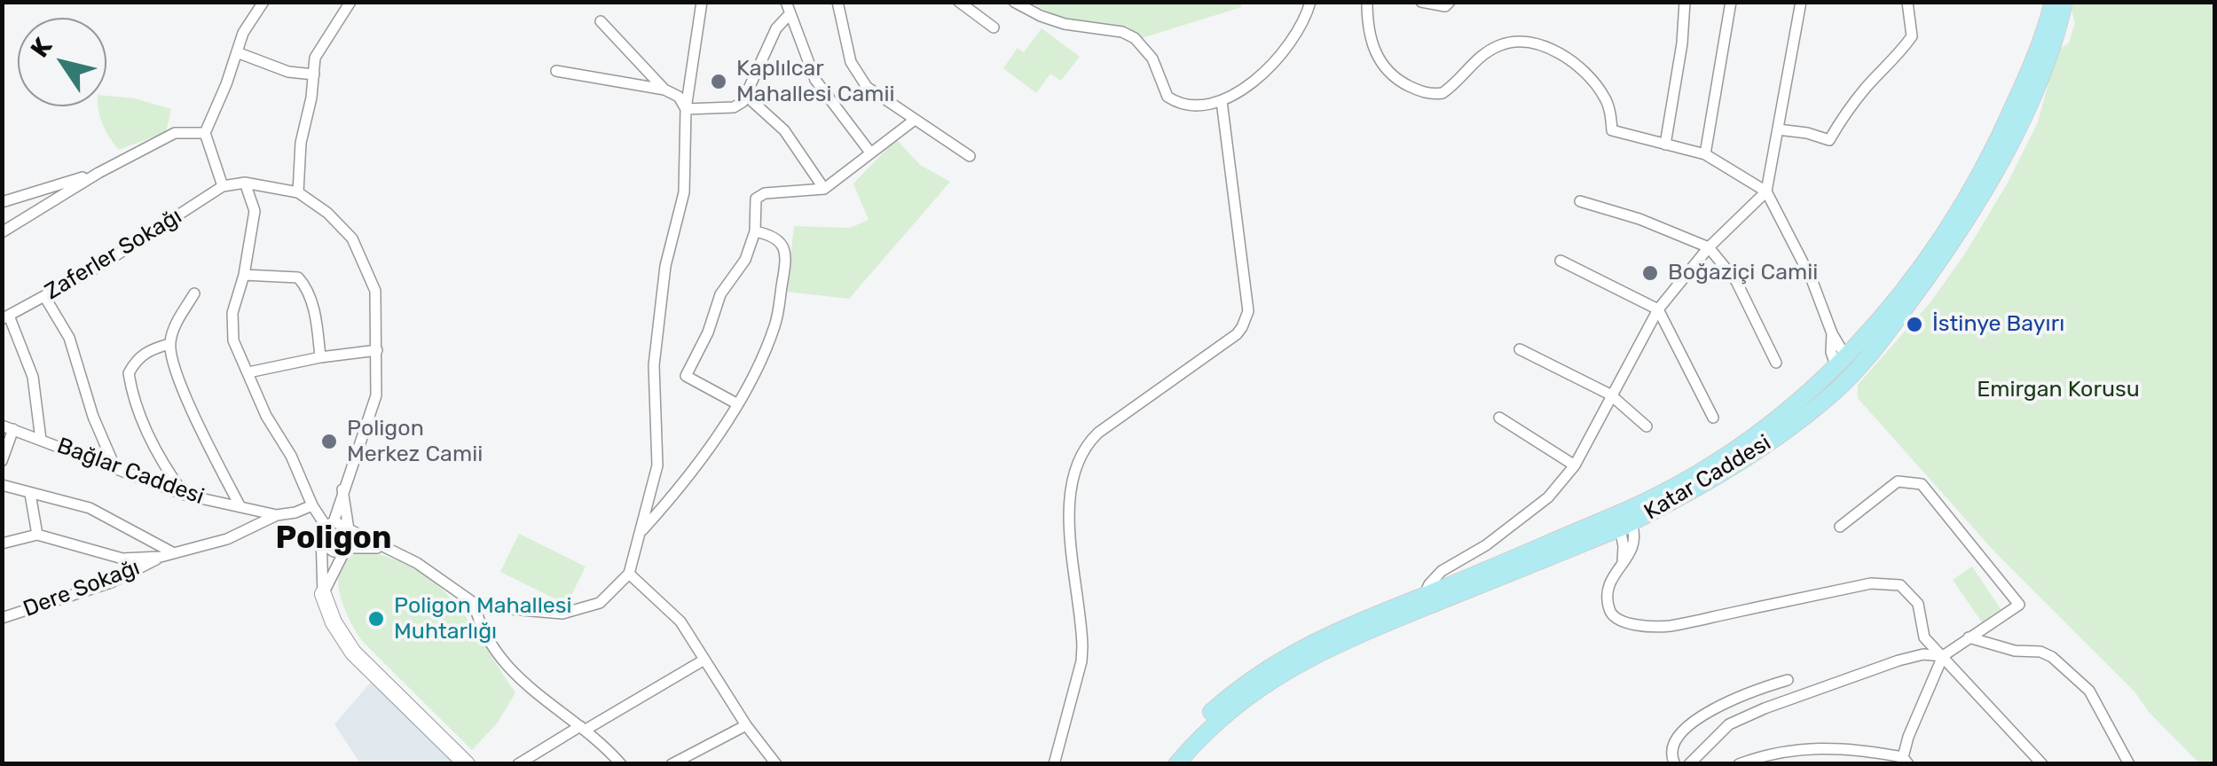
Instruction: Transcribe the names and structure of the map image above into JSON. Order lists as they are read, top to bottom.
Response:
{
  "streets": {
    "main road": ["Katar Caddesi"],
    "street": ["Zaferler Sokağı", "Bağlar Caddesi", "Dere Sokağı"]
  },
  "districts": ["Poligon"],
  "parks": ["Emirgan Korusu"],
  "places": [
    "Kaplılcar Mahallesi Camii",
    "Boğaziçi Camii",
    "İstinye Bayırı",
    "Poligon Merkez Camii",
    "Poligon Mahallesi Muhtarlığı"
  ],
  "north": "top left"
}
